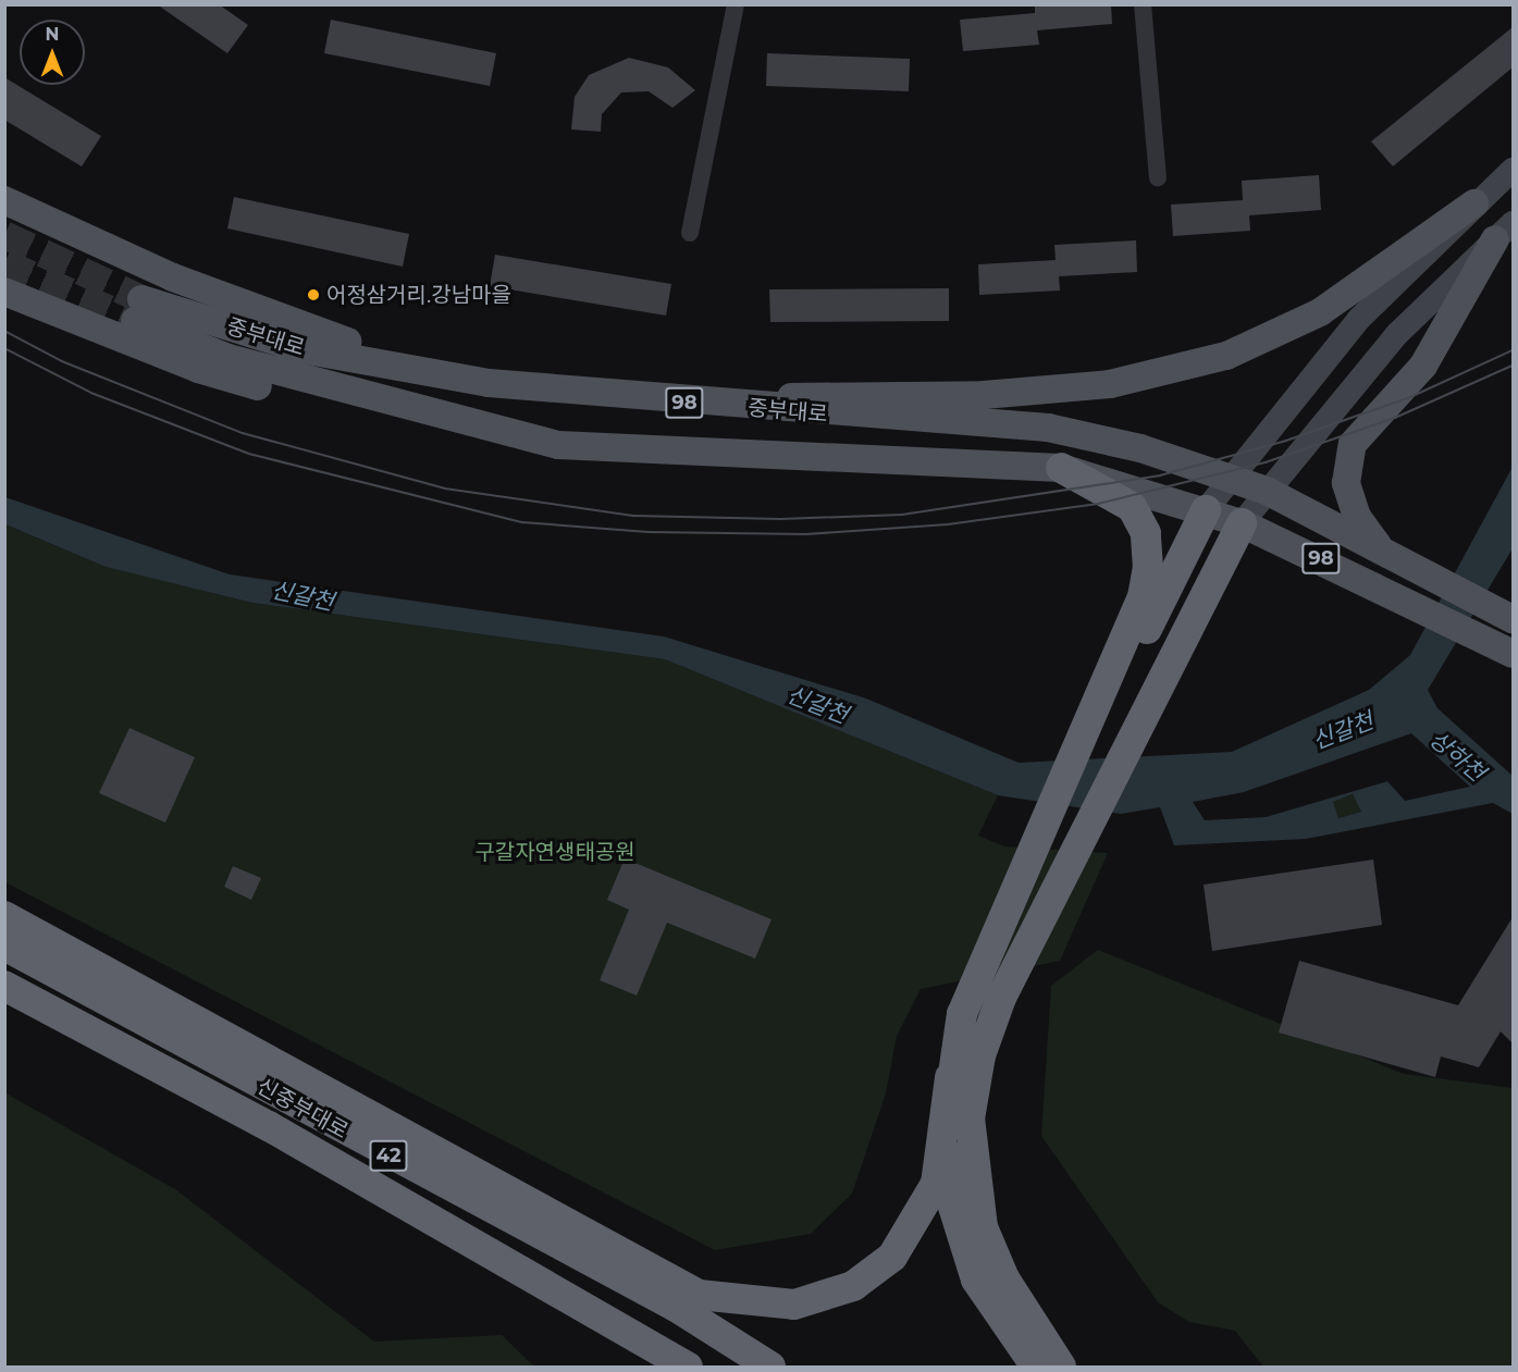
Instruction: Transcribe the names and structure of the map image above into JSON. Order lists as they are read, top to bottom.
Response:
{
  "streets": {
    "highway": ["신중부대로", "42"],
    "main road": ["중부대로", "98"]
  },
  "water": ["신갈천", "상하천"],
  "parks": ["구갈자연생태공원"],
  "places": ["어정삼거리.강남마을"],
  "north": "top"
}
